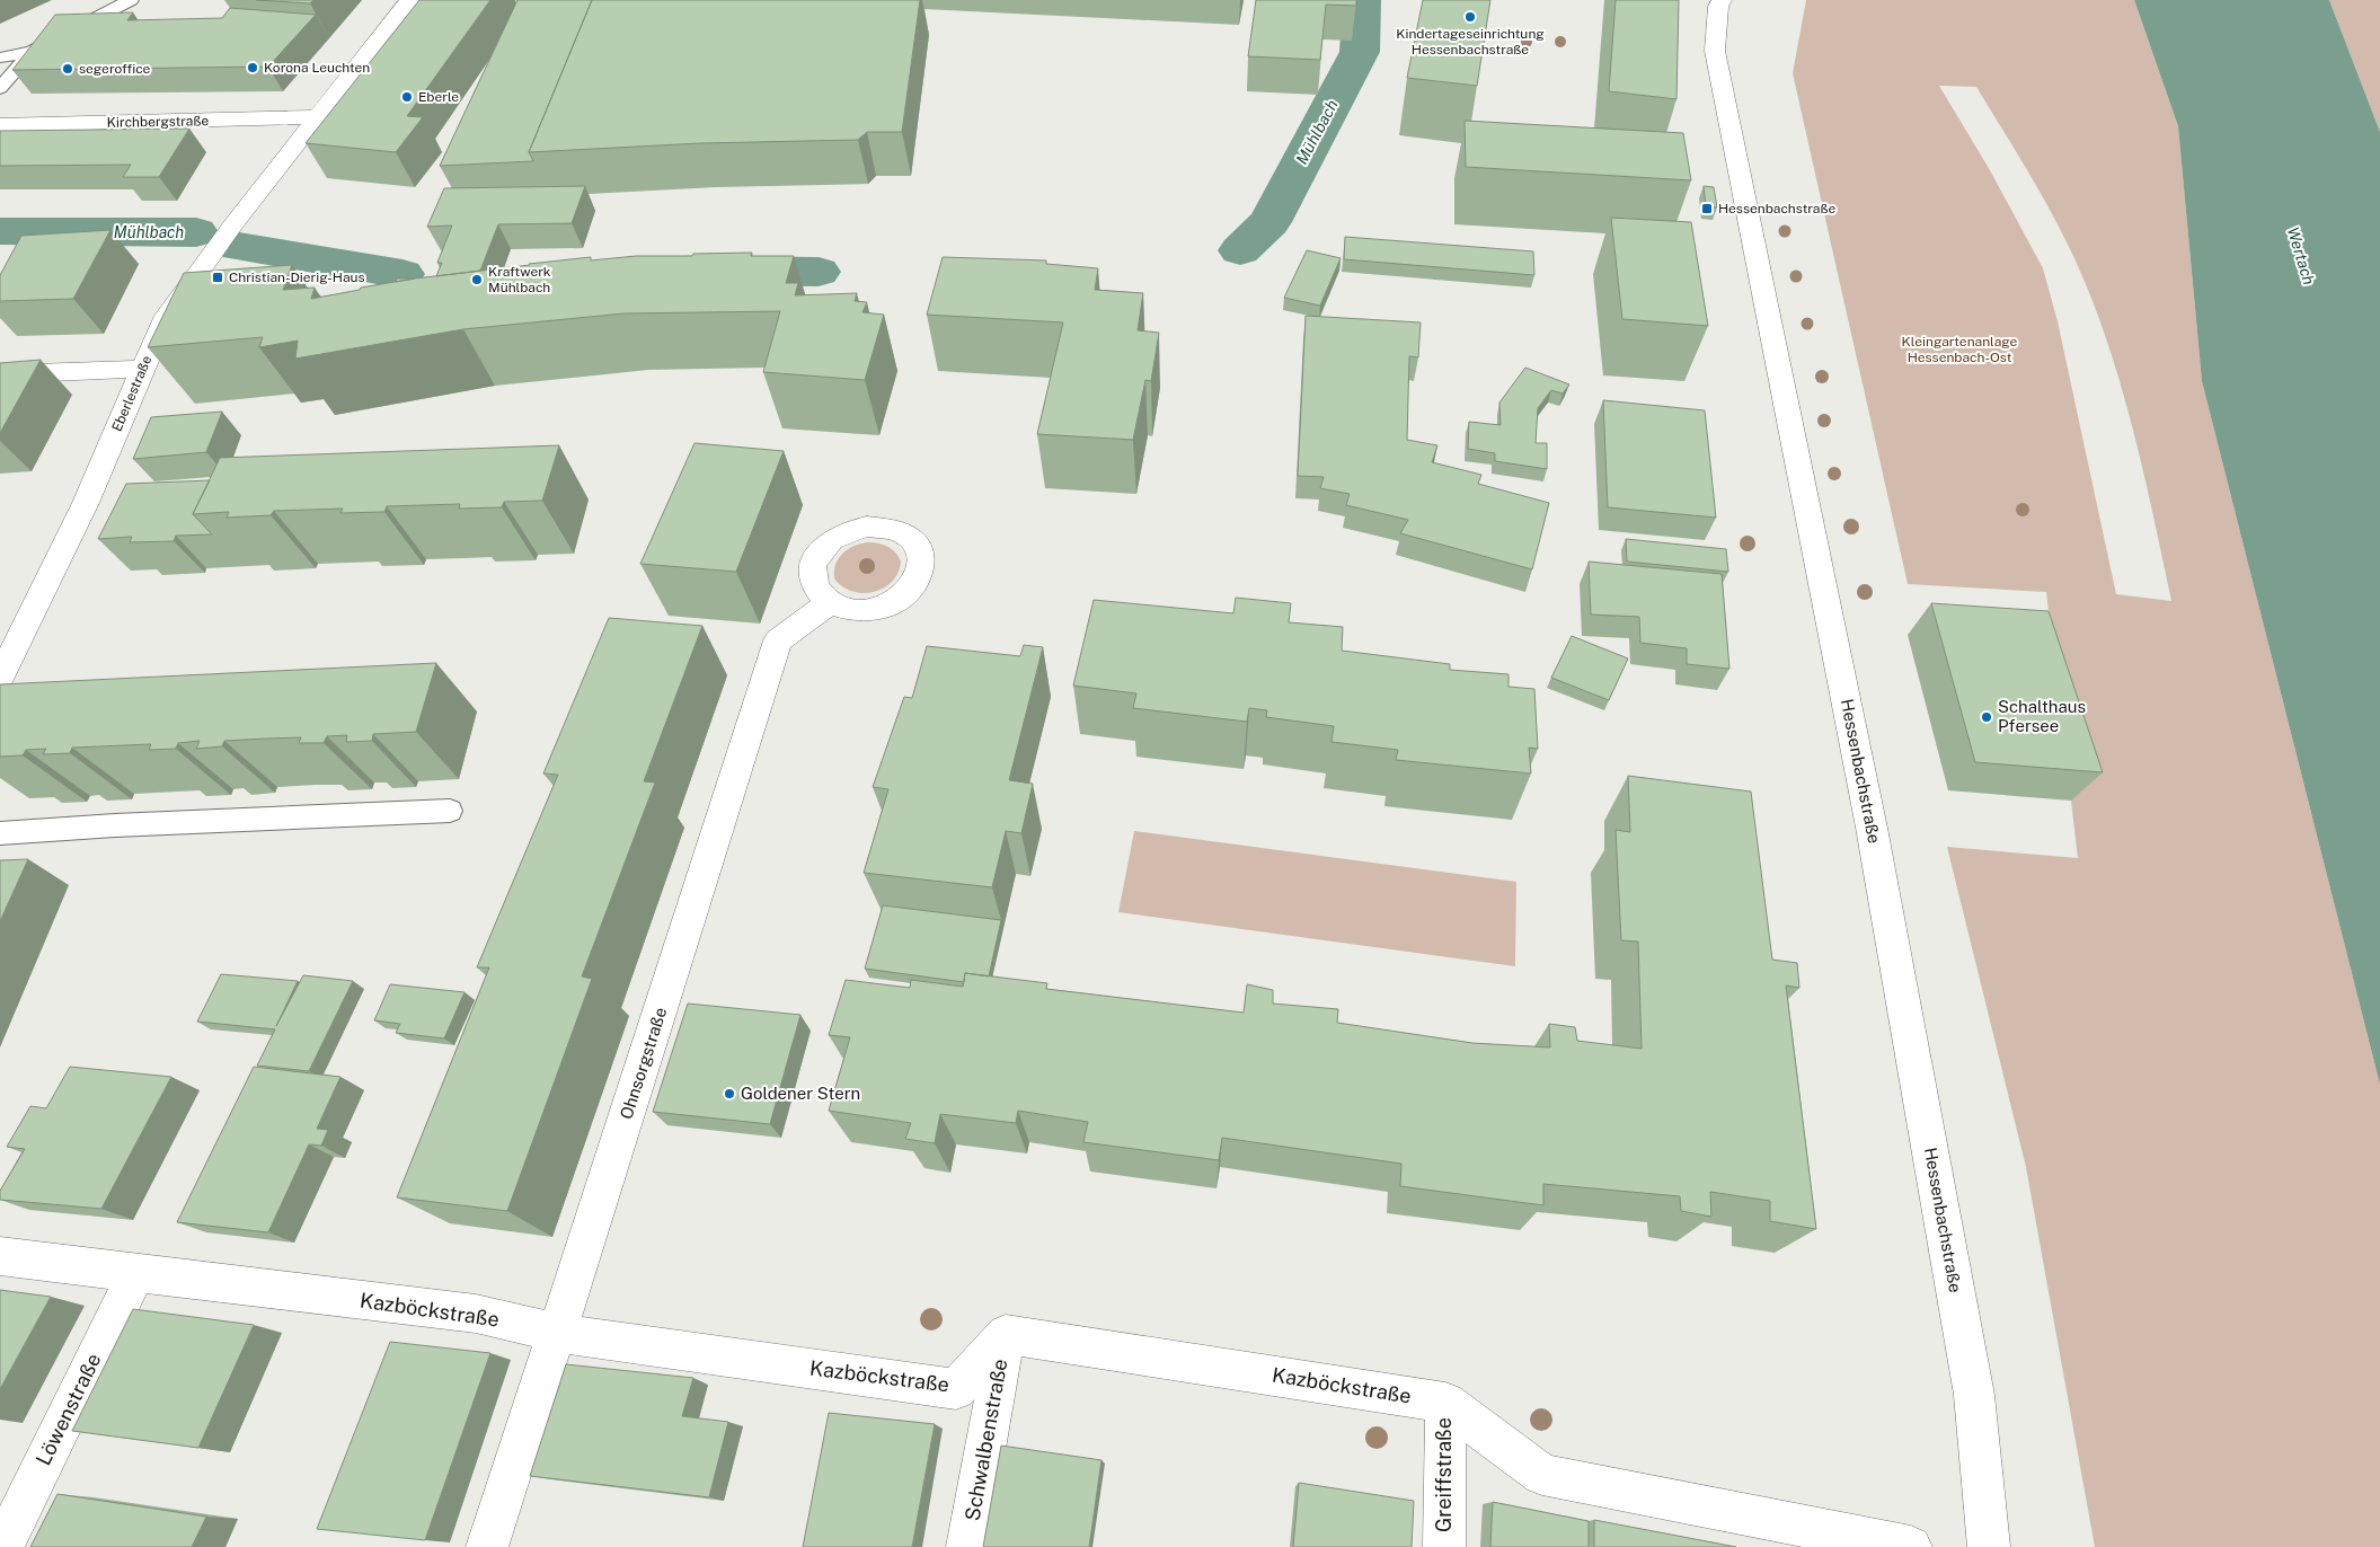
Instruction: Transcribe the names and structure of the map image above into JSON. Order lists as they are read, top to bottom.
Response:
{
  "streets": {
    "street": [
      "Kirchbergstraße",
      "Eberlestraße",
      "Hessenbachstraße",
      "Ohnsorgstraße",
      "Kazböckstraße",
      "Löwenstraße",
      "Schwalbenstraße",
      "Greiffstraße"
    ]
  },
  "crossings": [
    ["Kirchbergstraße", "Eberlestraße"],
    ["Ohnsorgstraße", "Kazböckstraße"],
    ["Kazböckstraße", "Löwenstraße"],
    ["Kazböckstraße", "Schwalbenstraße"],
    ["Kazböckstraße", "Greiffstraße"]
  ],
  "water": ["Mühlbach", "Wertach"],
  "parks": ["Kleingartenanlage Hessenbach-Ost"],
  "places": {
    "other": [
      "Kindertageseinrichtung Hessenbachstraße",
      "Korona Leuchten",
      "segeroffice",
      "Eberle",
      "Kraftwerk Mühlbach",
      "Schalthaus Pfersee",
      "Goldener Stern"
    ],
    "transit": ["Hessenbachstraße", "Christian-Dierig-Haus"]
  }
}
